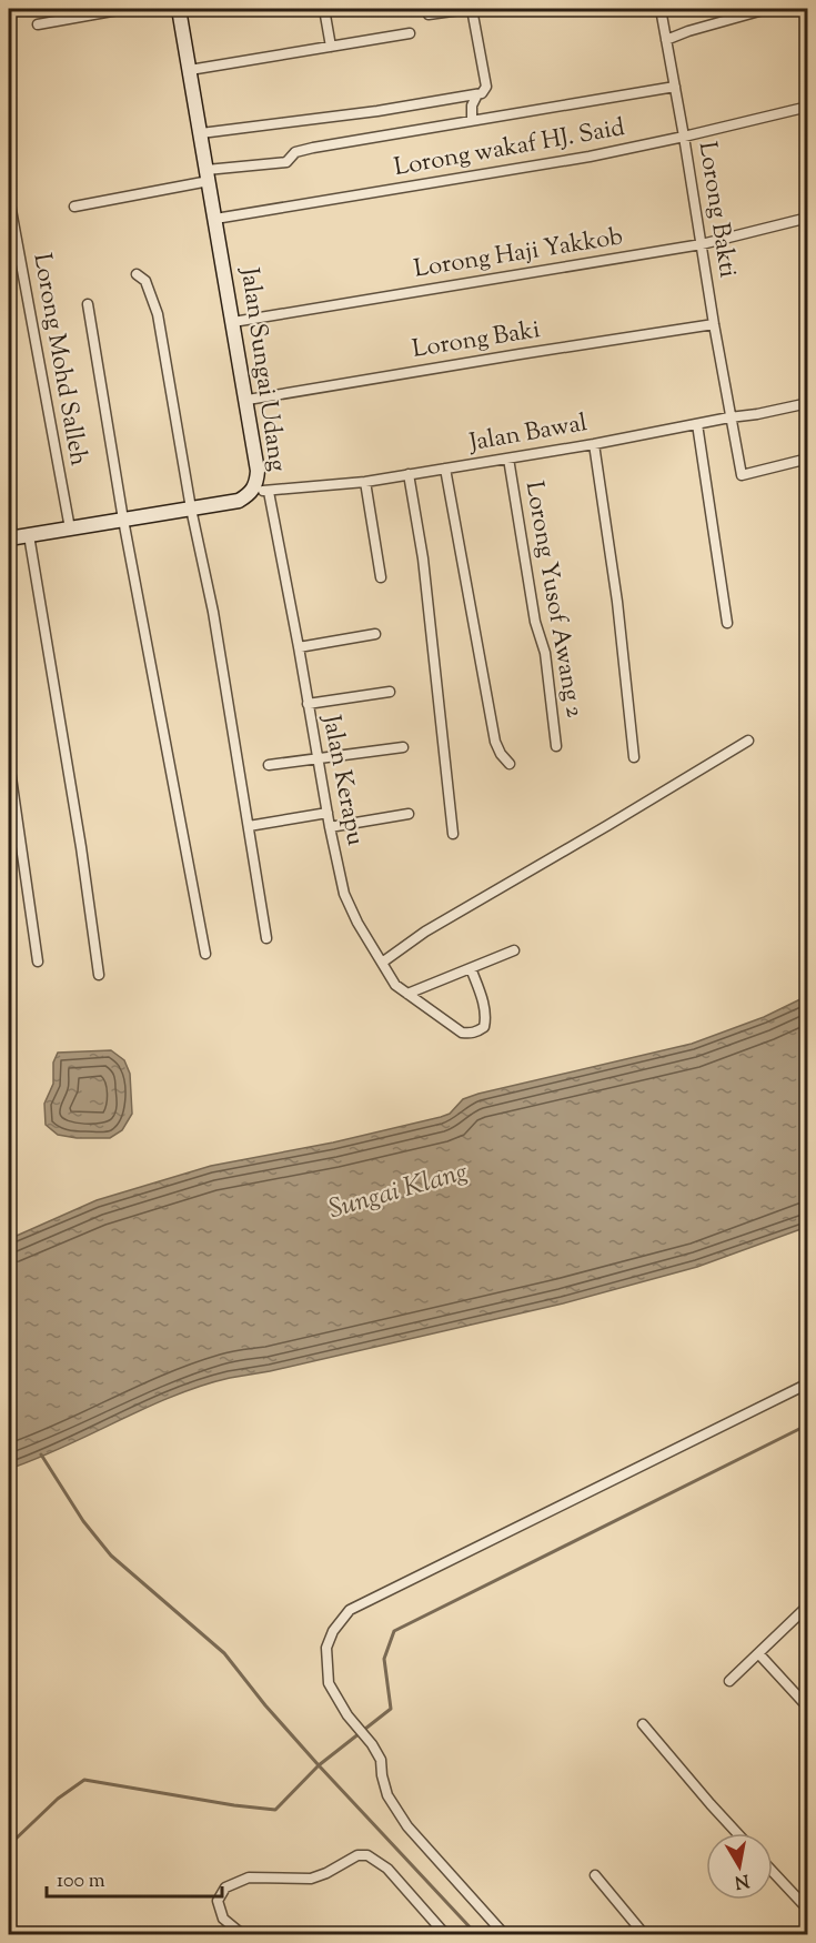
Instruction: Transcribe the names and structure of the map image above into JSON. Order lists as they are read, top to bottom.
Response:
{
  "streets": {
    "street": [
      "Lorong wakaf HJ. Said",
      "Lorong Bakti",
      "Lorong Haji Yakkob",
      "Lorong Baki",
      "Lorong Mohd Salleh",
      "Jalan Sungai Udang",
      "Jalan Bawal",
      "Lorong Yusof Awang 2",
      "Jalan Kerapu"
    ]
  },
  "crossings": [
    ["Lorong wakaf HJ. Said", "Lorong Bakti"],
    ["Lorong wakaf HJ. Said", "Jalan Sungai Udang"],
    ["Lorong Bakti", "Lorong Haji Yakkob"],
    ["Lorong Bakti", "Lorong Baki"],
    ["Lorong Bakti", "Jalan Bawal"],
    ["Lorong Haji Yakkob", "Jalan Sungai Udang"],
    ["Lorong Baki", "Jalan Sungai Udang"],
    ["Lorong Mohd Salleh", "Jalan Sungai Udang"],
    ["Jalan Sungai Udang", "Jalan Bawal"],
    ["Jalan Sungai Udang", "Jalan Kerapu"],
    ["Jalan Bawal", "Lorong Yusof Awang 2"],
    ["Jalan Bawal", "Jalan Kerapu"]
  ],
  "water": ["Sungai Klang"],
  "scale_bar": "100 m",
  "north": "bottom"
}
